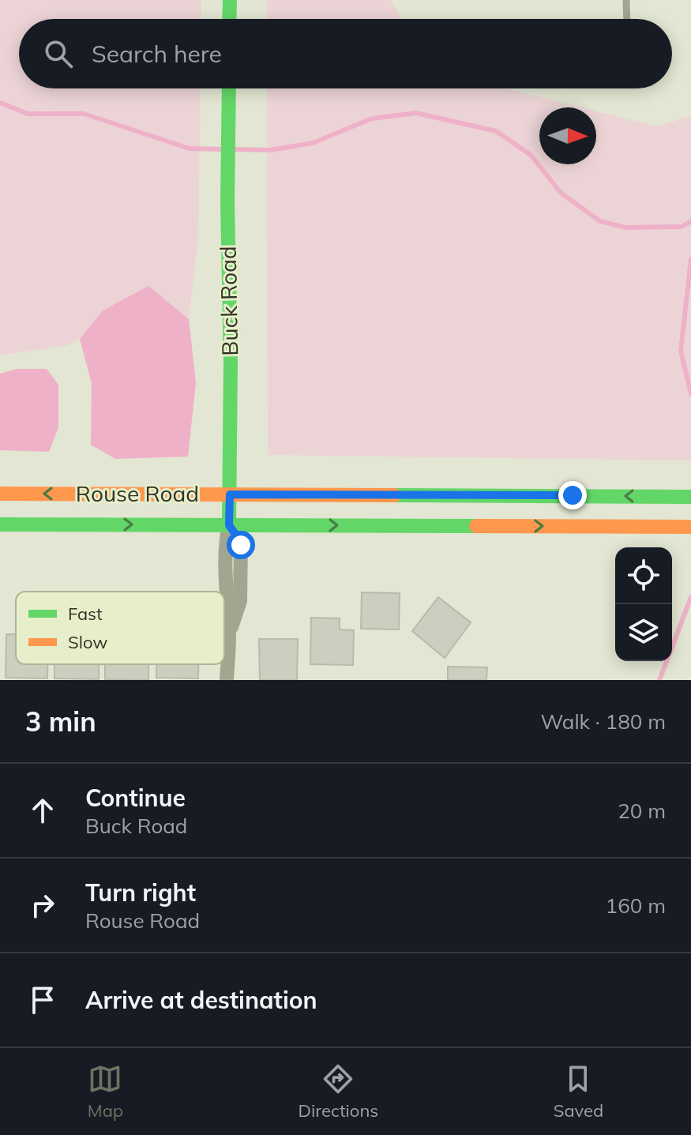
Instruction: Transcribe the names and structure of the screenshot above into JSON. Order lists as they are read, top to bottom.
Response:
{
  "streets": {
    "street": ["Buck Road", "Rouse Road"]
  },
  "crossings": [
    ["Buck Road", "Rouse Road"]
  ],
  "legend": ["Fast", "Slow"],
  "north": "right",
  "page": {
    "search": "Search here",
    "heading": ["3 min", "Walk · 180 m"],
    "list": [
      ["Continue", "Buck Road", "20 m"],
      ["Turn right", "Rouse Road", "160 m"],
      "Arrive at destination"
    ],
    "nav": ["Map", "Directions", "Saved"]
  }
}
